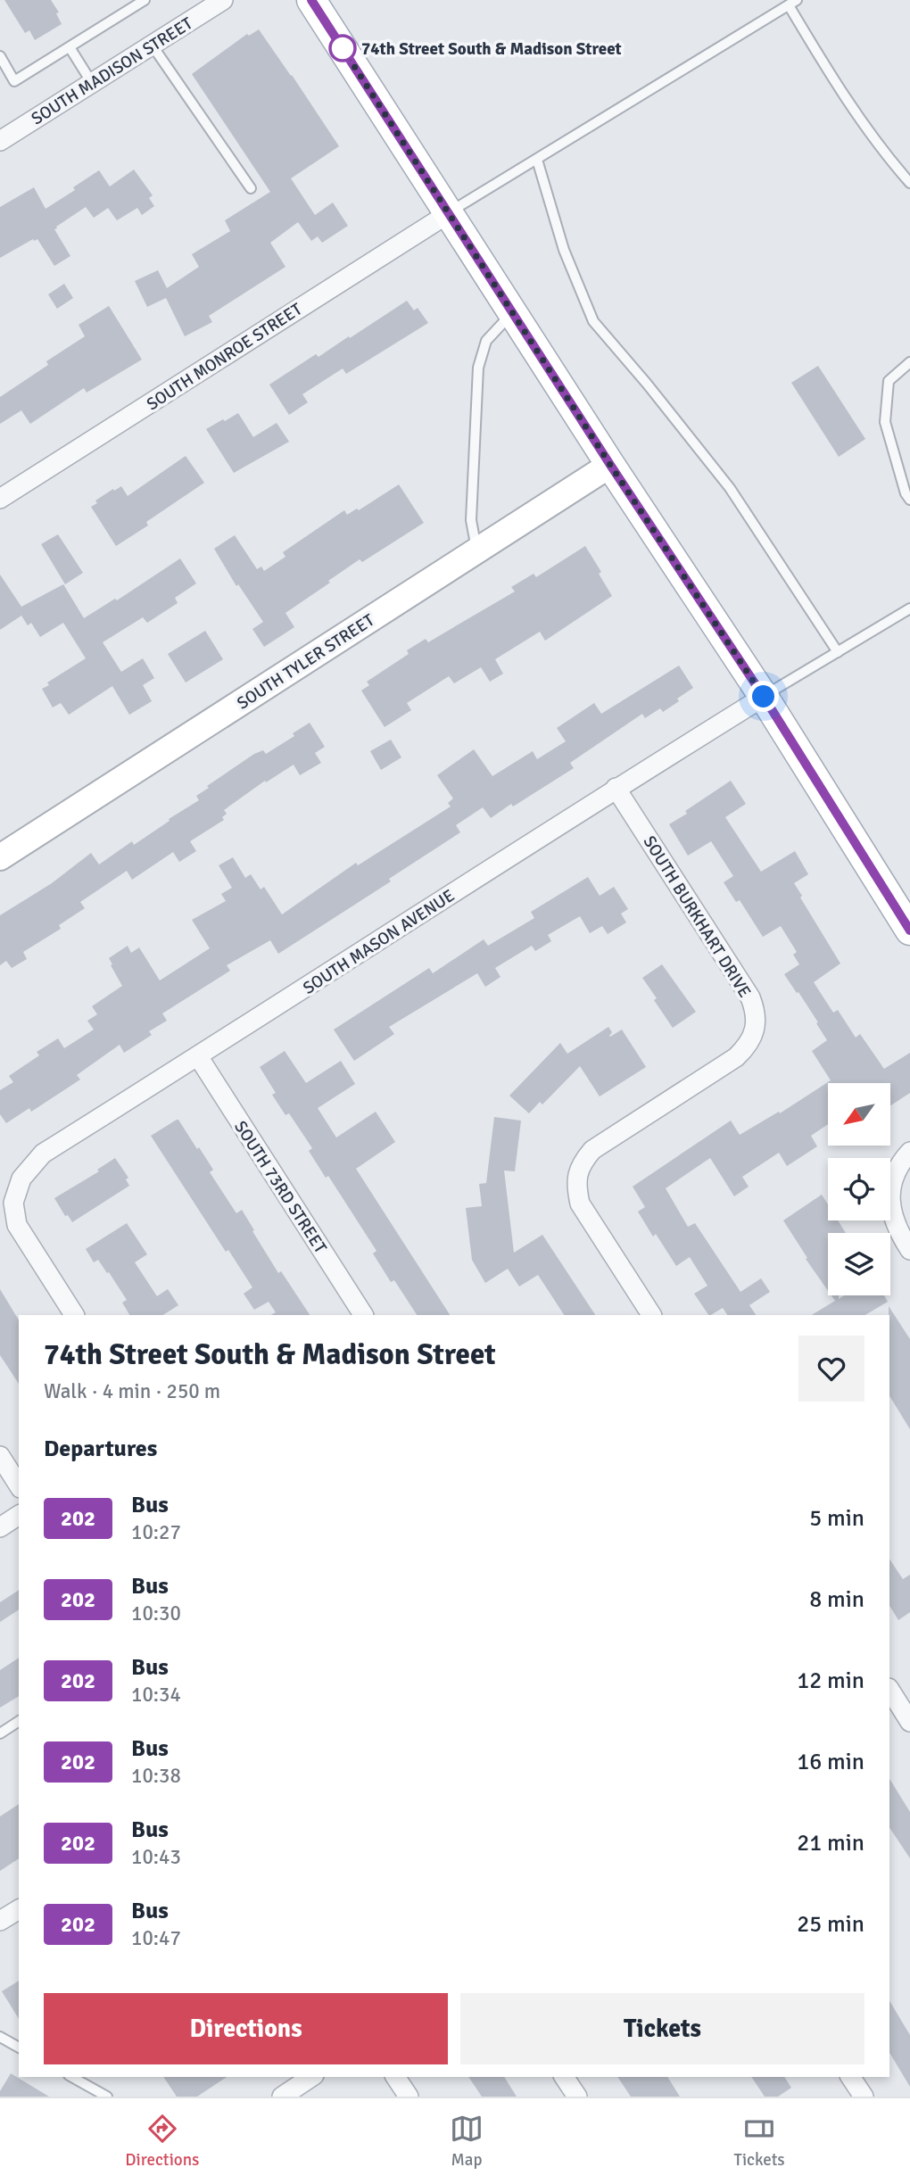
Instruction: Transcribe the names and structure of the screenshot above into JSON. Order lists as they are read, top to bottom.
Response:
{
  "streets": {
    "street": [
      "SOUTH MADISON STREET",
      "SOUTH MONROE STREET",
      "SOUTH TYLER STREET",
      "SOUTH BURKHART DRIVE",
      "SOUTH MASON AVENUE",
      "SOUTH 73RD STREET"
    ]
  },
  "crossings": [
    ["SOUTH BURKHART DRIVE", "SOUTH MASON AVENUE"],
    ["SOUTH MASON AVENUE", "SOUTH 73RD STREET"]
  ],
  "places": ["74th Street South & Madison Street"],
  "lines": ["bus line 202"],
  "north": "bottom left",
  "page": {
    "heading": [
      ["74th Street South & Madison Street", "Walk · 4 min · 250 m"],
      "Departures"
    ],
    "list": [
      {
        "mark": "202",
        "name": "Bus",
        "note": "10:27",
        "value": "5 min"
      },
      {
        "mark": "202",
        "name": "Bus",
        "note": "10:30",
        "value": "8 min"
      },
      {
        "mark": "202",
        "name": "Bus",
        "note": "10:34",
        "value": "12 min"
      },
      {
        "mark": "202",
        "name": "Bus",
        "note": "10:38",
        "value": "16 min"
      },
      {
        "mark": "202",
        "name": "Bus",
        "note": "10:43",
        "value": "21 min"
      },
      {
        "mark": "202",
        "name": "Bus",
        "note": "10:47",
        "value": "25 min"
      }
    ],
    "buttons": ["Directions", "Tickets"],
    "tabs": ["Directions", "Map", "Tickets"]
  }
}
